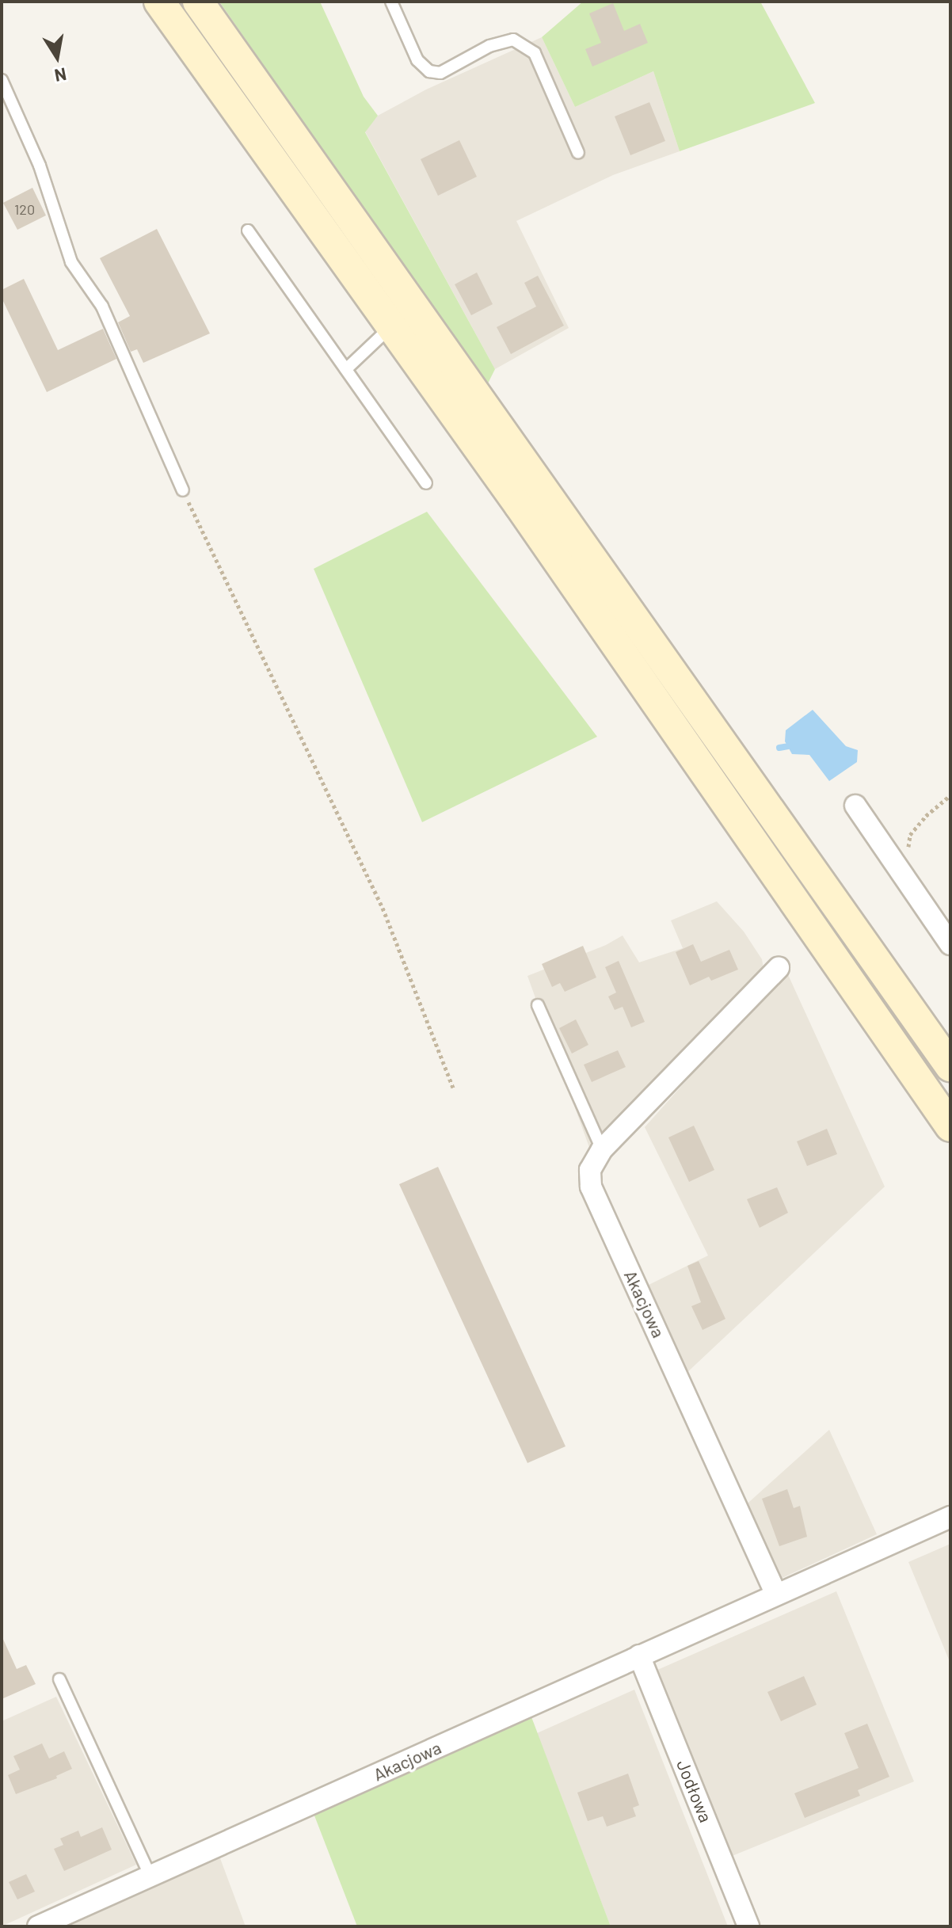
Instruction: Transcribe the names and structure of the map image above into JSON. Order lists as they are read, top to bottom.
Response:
{
  "streets": {
    "street": ["Akacjowa", "Jodłowa"]
  },
  "crossings": [
    ["Akacjowa", "Jodłowa"]
  ],
  "house_numbers": ["120"],
  "north": "bottom"
}
